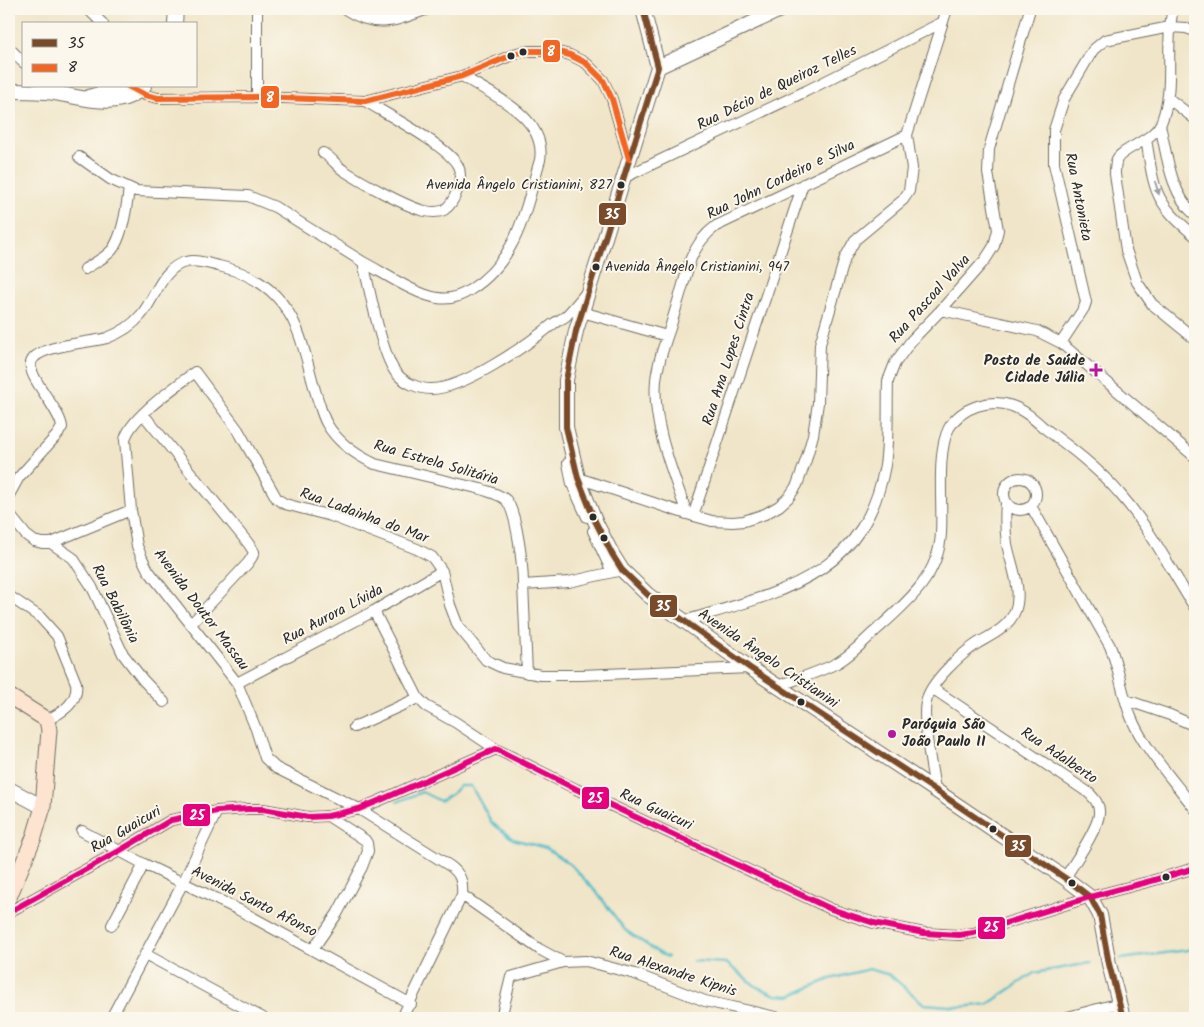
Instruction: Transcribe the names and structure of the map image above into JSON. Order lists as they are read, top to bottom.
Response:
{
  "streets": {
    "street": [
      "Rua Décio de Queiroz Telles",
      "Rua John Cordeiro e Silva",
      "Rua Antonieta",
      "Rua Pascoal Valva",
      "Rua Ana Lopes Cintra",
      "Rua Estrela Solitária",
      "Rua Ladainha do Mar",
      "Rua Babilônia",
      "Avenida Doutor Massau",
      "Rua Aurora Lívida",
      "Avenida Ângelo Cristianini",
      "Rua Adalberto",
      "Rua Guaicuri",
      "Avenida Santo Afonso",
      "Rua Alexandre Kipnis"
    ]
  },
  "crossings": [
    ["Rua Décio de Queiroz Telles", "Avenida Ângelo Cristianini"],
    ["Rua John Cordeiro e Silva", "Rua Ana Lopes Cintra"],
    ["Rua Pascoal Valva", "Avenida Ângelo Cristianini"],
    ["Rua Ladainha do Mar", "Avenida Doutor Massau"],
    ["Rua Ladainha do Mar", "Rua Aurora Lívida"],
    ["Rua Ladainha do Mar", "Avenida Ângelo Cristianini"],
    ["Avenida Doutor Massau", "Rua Aurora Lívida"],
    ["Avenida Doutor Massau", "Rua Guaicuri"],
    ["Avenida Ângelo Cristianini", "Rua Adalberto"],
    ["Avenida Ângelo Cristianini", "Rua Guaicuri"],
    ["Rua Guaicuri", "Avenida Santo Afonso"]
  ],
  "places": {
    "other": ["Avenida Ângelo Cristianini, 827", "Avenida Ângelo Cristianini, 947", "Paróquia São João Paulo II"],
    "health": ["Posto de Saúde Cidade Júlia"]
  },
  "lines": ["transit line 35", "transit line 8", "transit line 25"],
  "legend": ["35", "8"]
}
